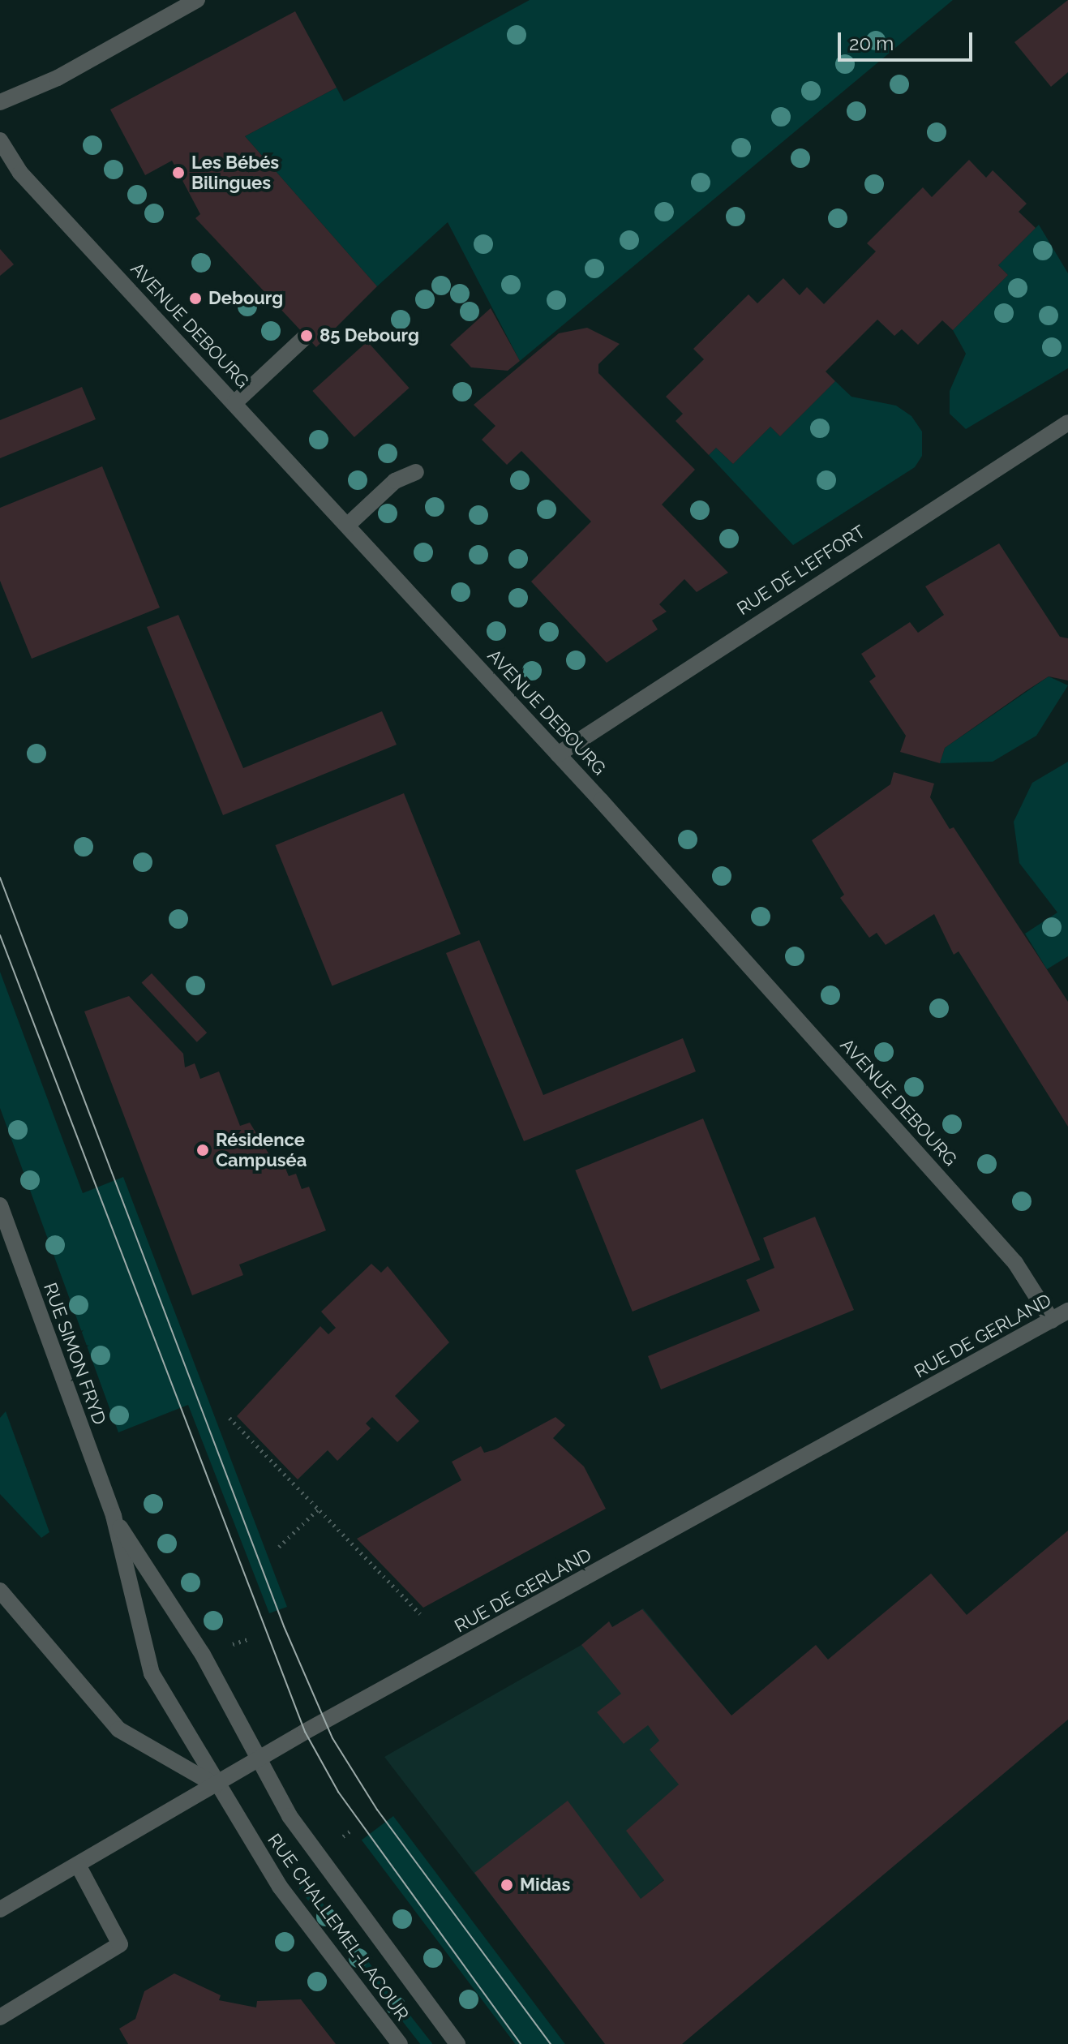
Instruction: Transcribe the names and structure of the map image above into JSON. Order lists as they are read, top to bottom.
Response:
{
  "streets": {
    "street": [
      "AVENUE DEBOURG",
      "RUE DE L'EFFORT",
      "RUE DE GERLAND",
      "RUE SIMON FRYD",
      "RUE CHALLEMEL-LACOUR"
    ]
  },
  "crossings": [
    ["AVENUE DEBOURG", "RUE DE L'EFFORT"],
    ["AVENUE DEBOURG", "RUE DE GERLAND"],
    ["RUE DE GERLAND", "RUE SIMON FRYD"],
    ["RUE DE GERLAND", "RUE CHALLEMEL-LACOUR"],
    ["RUE SIMON FRYD", "RUE CHALLEMEL-LACOUR"]
  ],
  "places": [
    "Les Bébés Bilingues",
    "Debourg",
    "85 Debourg",
    "Résidence Campuséa",
    "Midas"
  ],
  "scale_bar": "20 m"
}
